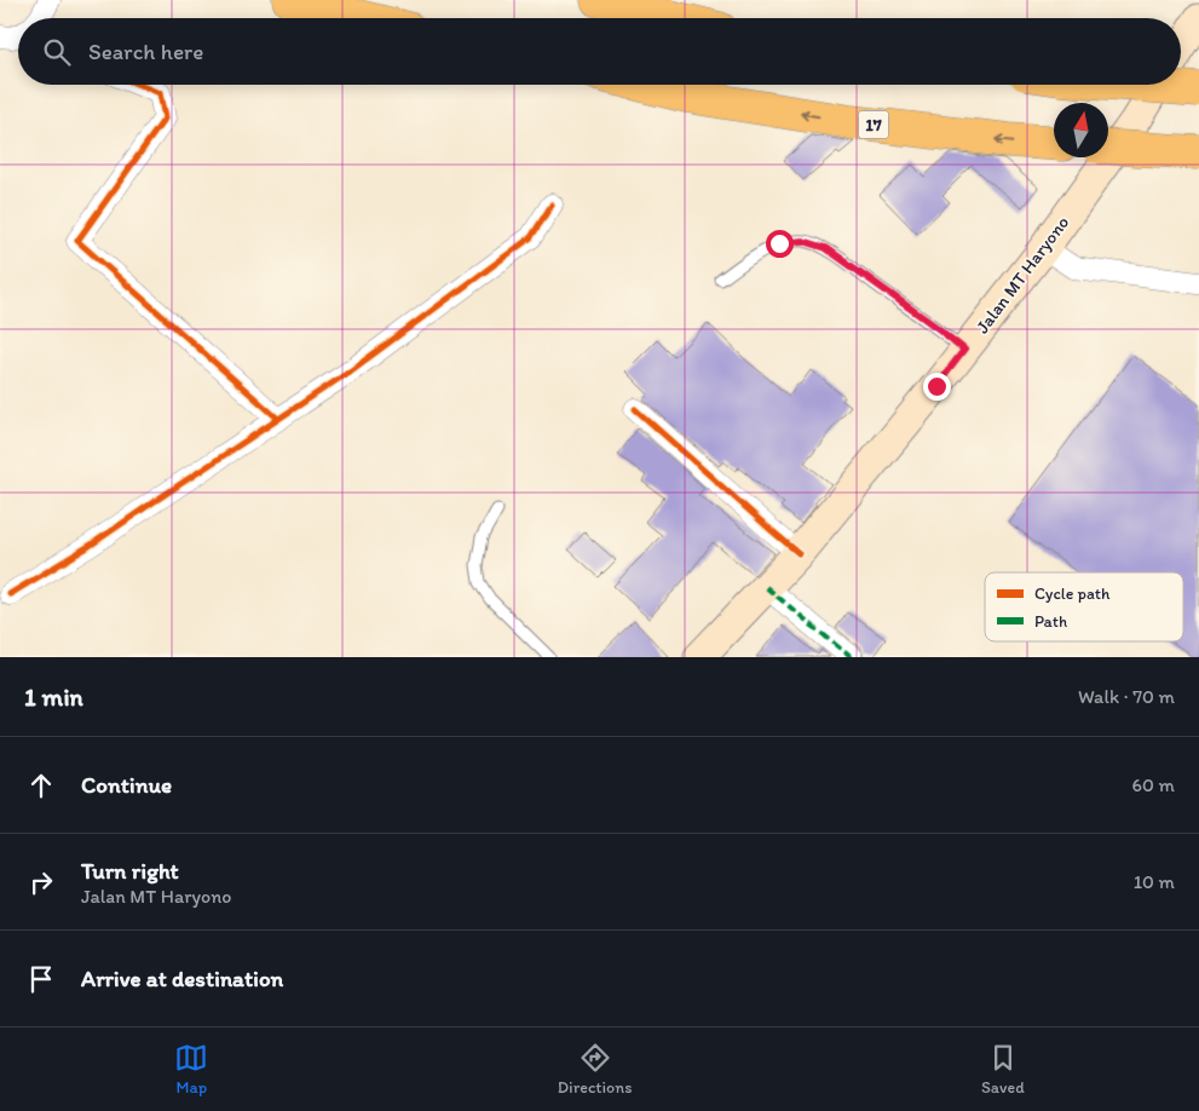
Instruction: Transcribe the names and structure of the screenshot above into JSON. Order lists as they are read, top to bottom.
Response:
{
  "streets": {
    "highway": ["17"],
    "main road": ["Jalan MT Haryono"]
  },
  "legend": ["Cycle path", "Path"],
  "north": "top",
  "page": {
    "search": "Search here",
    "heading": ["1 min", "Walk · 70 m"],
    "list": [
      ["Continue", "60 m"],
      ["Turn right", "Jalan MT Haryono", "10 m"],
      "Arrive at destination"
    ],
    "nav": ["Map", "Directions", "Saved"]
  }
}
